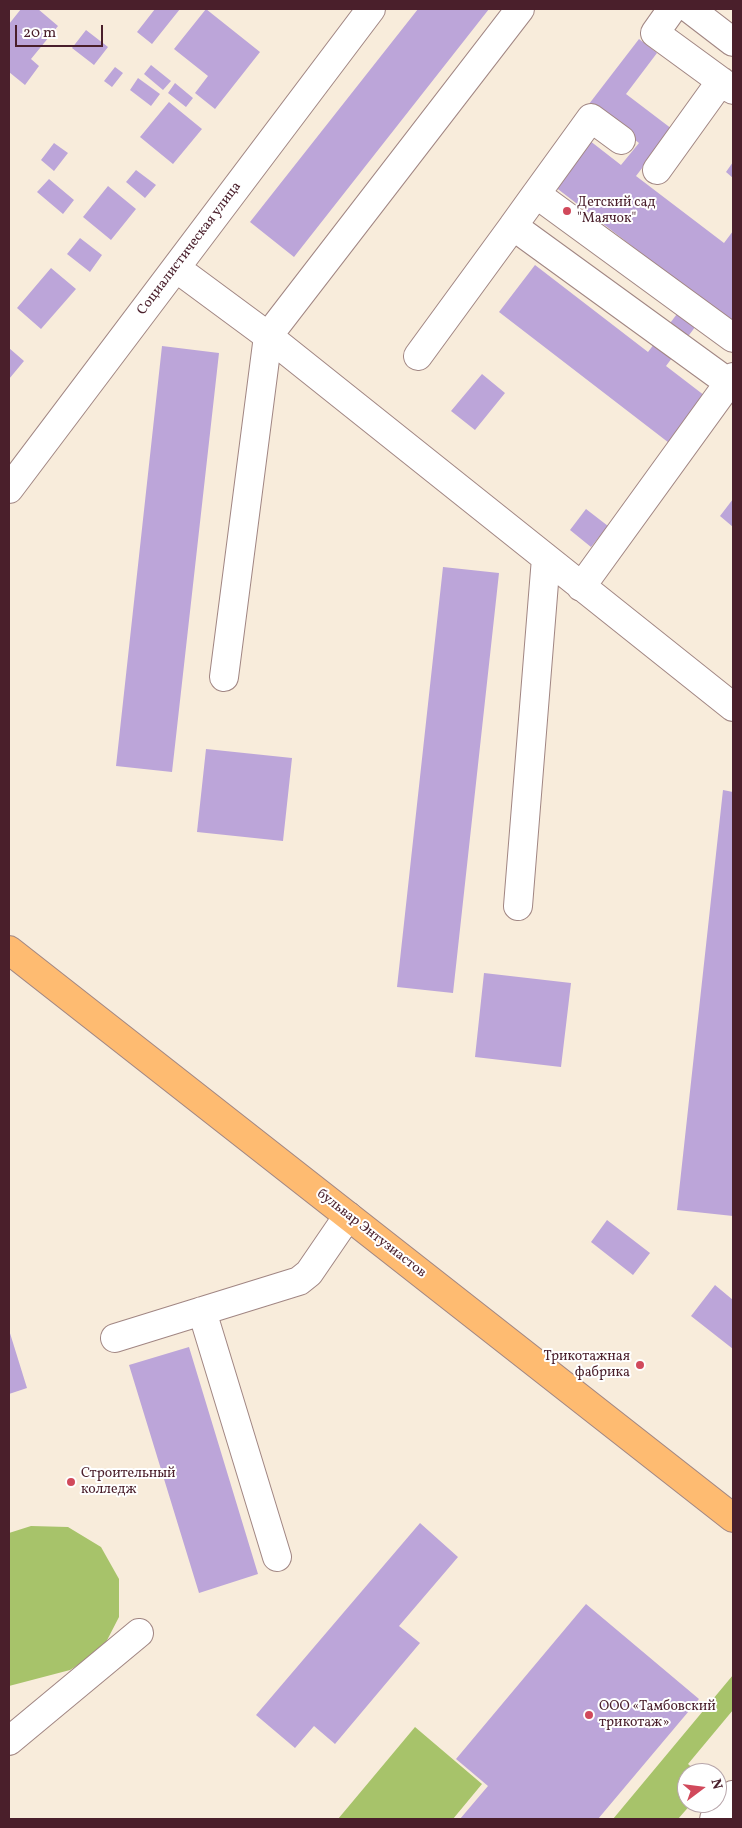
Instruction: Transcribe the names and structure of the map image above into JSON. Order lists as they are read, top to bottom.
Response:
{
  "streets": {
    "main road": ["бульвар Энтузиастов"],
    "street": ["Социалистическая улица"]
  },
  "places": [
    "Детский сад \"Маячок\"",
    "Трикотажная фабрика",
    "Строительный колледж",
    "ООО «Тамбовский трикотаж»"
  ],
  "scale_bar": "20 m",
  "north": "right"
}
